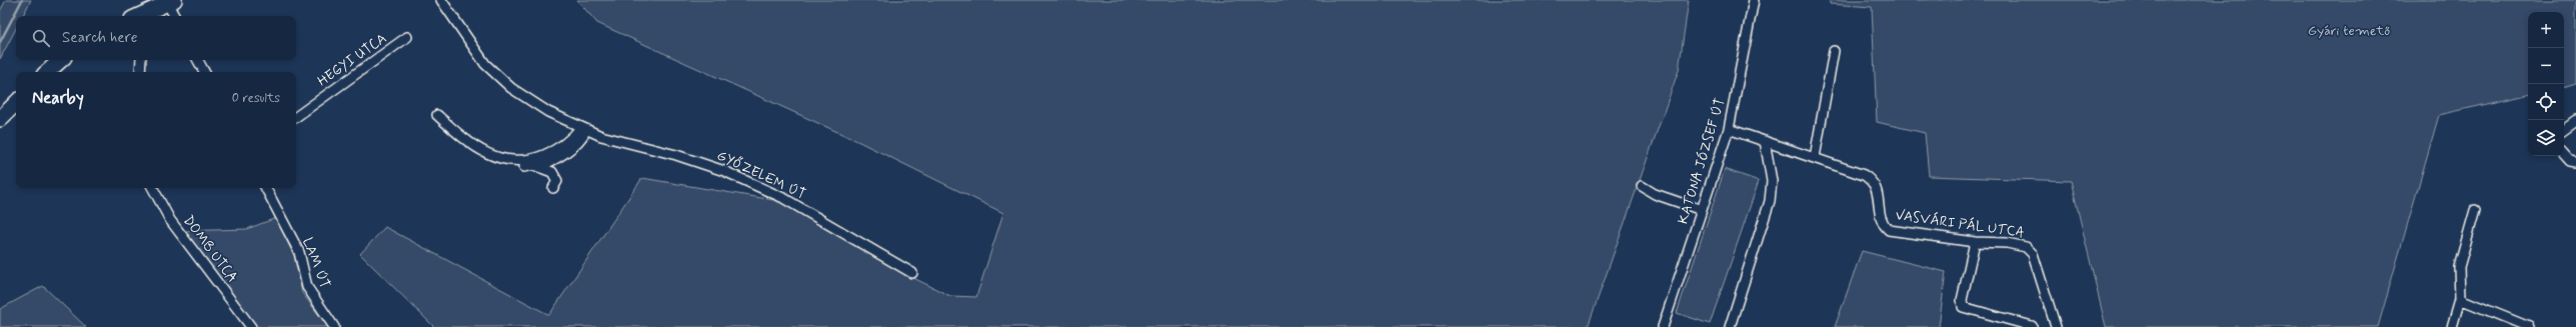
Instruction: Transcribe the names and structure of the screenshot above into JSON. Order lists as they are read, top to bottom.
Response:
{
  "streets": {
    "street": [
      "HEGYI UTCA",
      "KATONA JÓZSEF ÚT",
      "GYŐZELEM ÚT",
      "VASVÁRI PÁL UTCA",
      "DOMB UTCA",
      "LAM ÚT"
    ]
  },
  "crossings": [
    ["KATONA JÓZSEF ÚT", "VASVÁRI PÁL UTCA"]
  ],
  "parks": ["Gyári temető"],
  "page": {
    "map_buttons": ["+", "−"],
    "search": "Search here",
    "heading": ["Nearby", "0 results"]
  }
}
